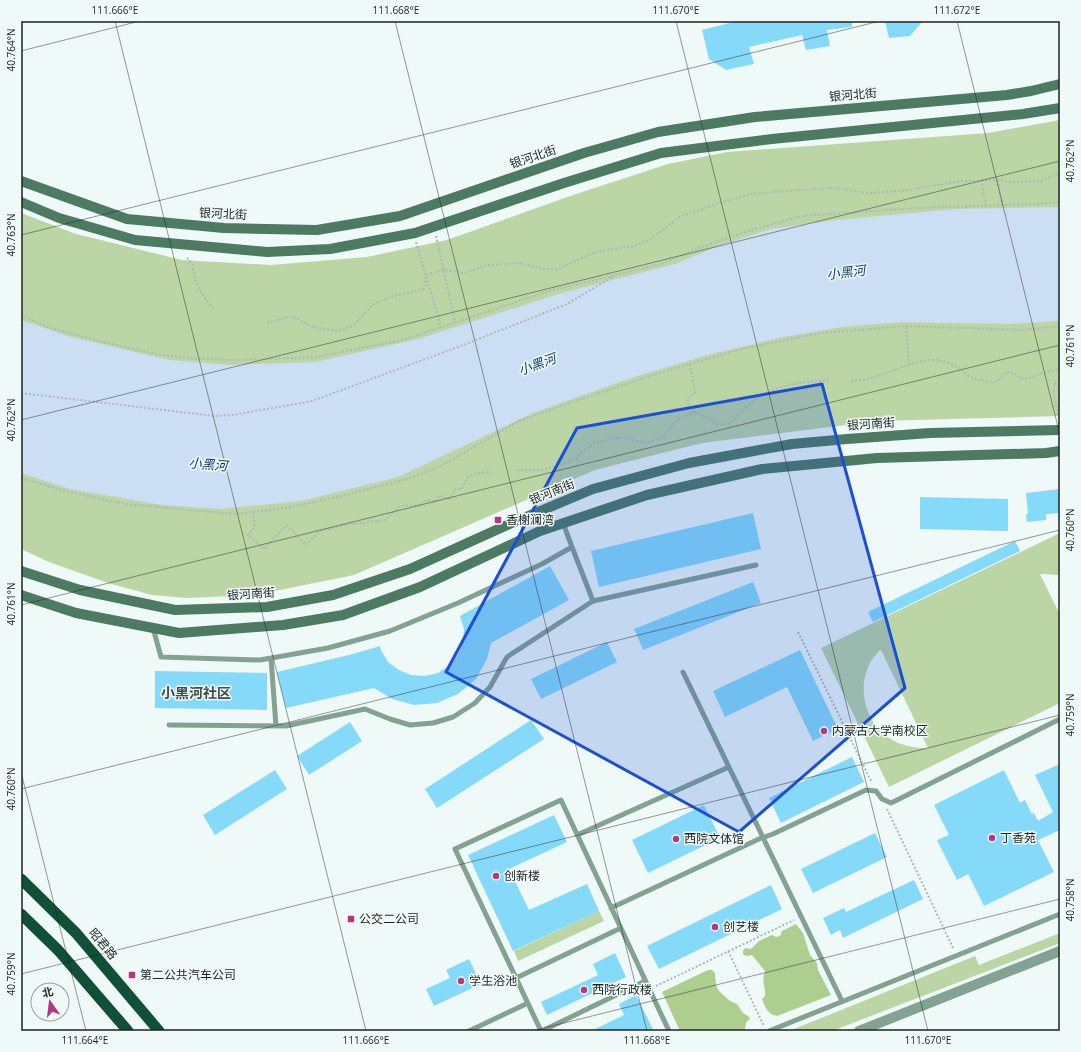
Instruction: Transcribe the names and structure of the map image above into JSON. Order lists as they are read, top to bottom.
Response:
{
  "streets": {
    "highway": ["昭君路"],
    "main road": ["银河北街", "银河南街"]
  },
  "districts": ["小黑河社区"],
  "water": ["小黑河"],
  "places": {
    "transit": ["香榭澜湾", "公交二公司", "第二公共汽车公司"],
    "other": [
      "内蒙古大学南校区",
      "丁香苑",
      "西院文体馆",
      "创新楼",
      "创艺楼",
      "学生浴池",
      "西院行政楼"
    ]
  },
  "north": "top",
  "coordinates": [
    "111.666°E",
    "111.668°E",
    "111.670°E",
    "111.672°E",
    "40.764°N",
    "40.762°N",
    "40.763°N",
    "40.761°N",
    "40.760°N",
    "40.759°N",
    "40.758°N",
    "111.664°E"
  ]
}
